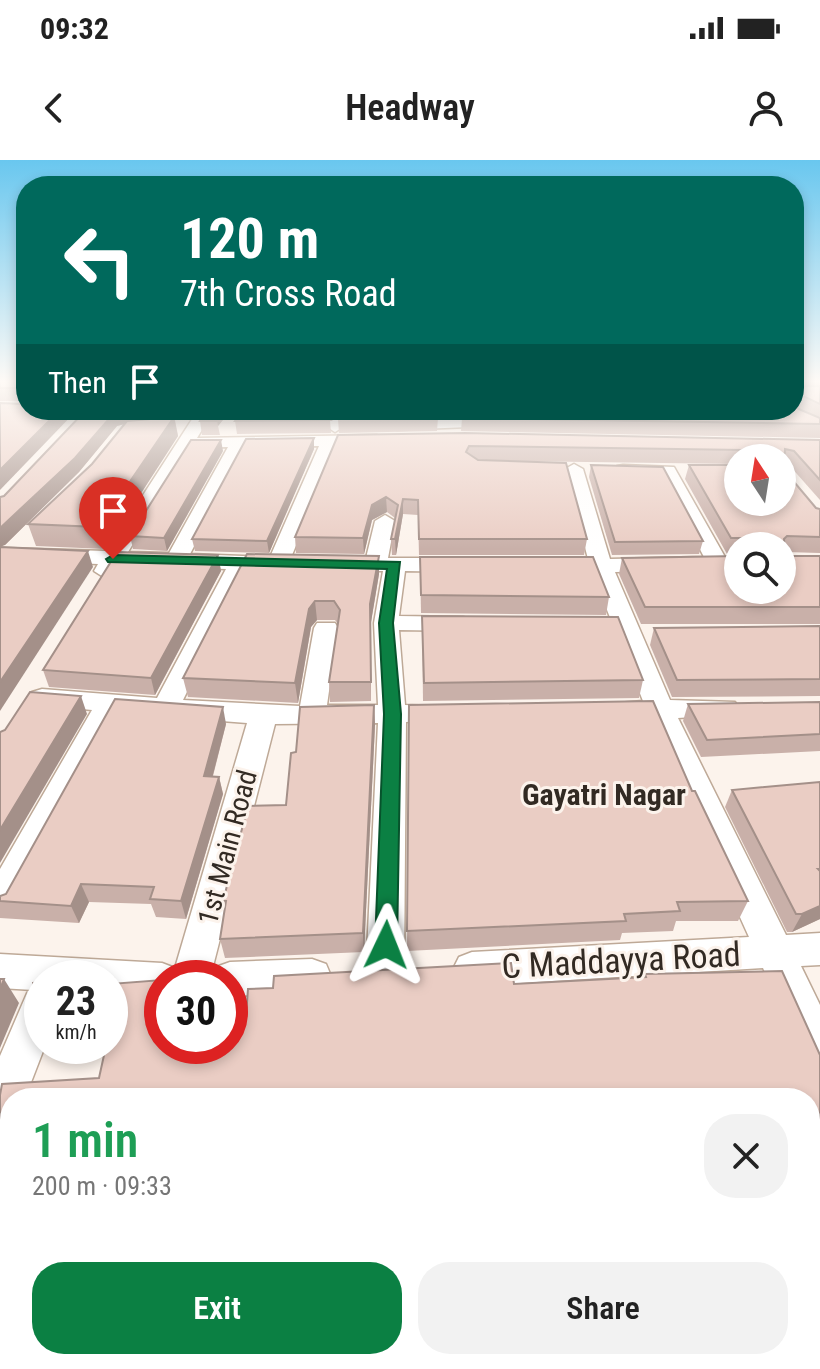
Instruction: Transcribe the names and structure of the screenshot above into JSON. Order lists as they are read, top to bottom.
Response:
{
  "streets": {
    "street": ["1st Main Road", "C Maddayya Road"]
  },
  "districts": ["Gayatri Nagar"],
  "north": "top",
  "page": {
    "status": "09:32",
    "header": "Headway",
    "turn": ["120 m", "7th Cross Road"],
    "then": "Then",
    "speed": "23 km/h",
    "limit": "30",
    "heading": ["1 min", "200 m · 09:33"],
    "buttons": ["Exit", "Share"]
  }
}
